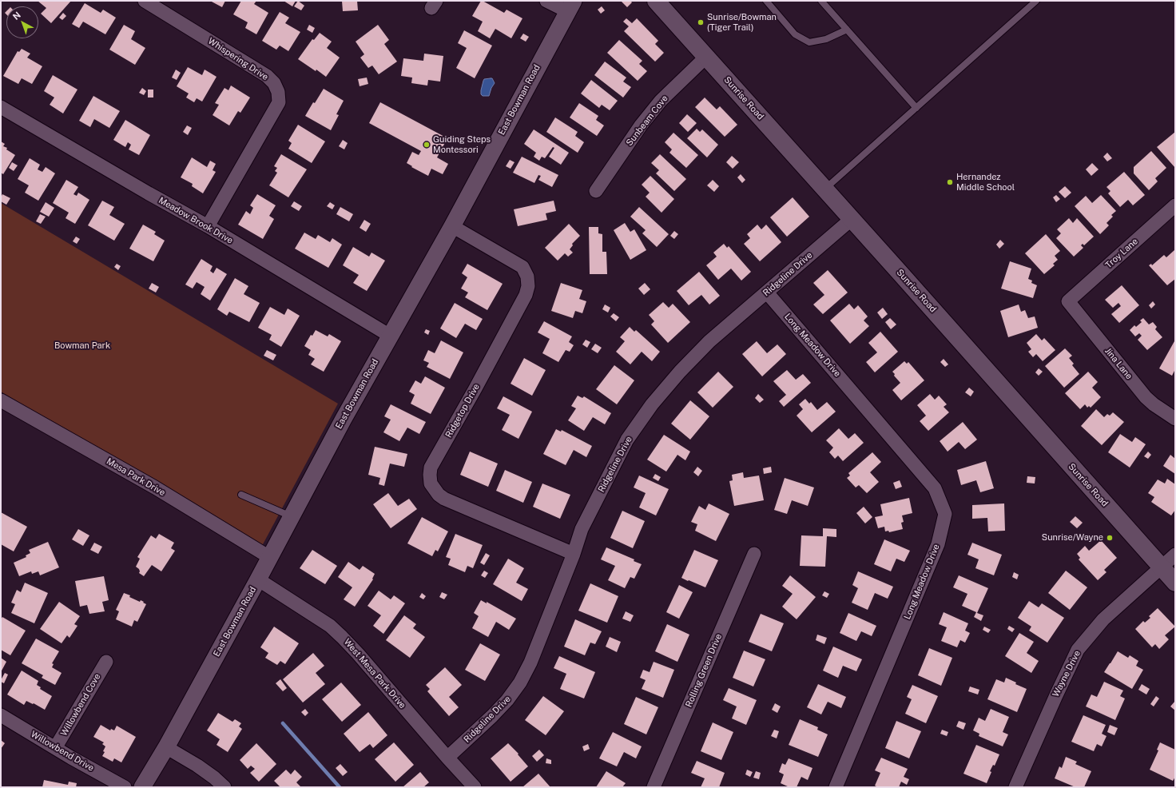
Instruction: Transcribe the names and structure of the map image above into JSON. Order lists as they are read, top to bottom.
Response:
{
  "streets": {
    "main road": ["Sunrise Road"],
    "street": [
      "Whispering Drive",
      "East Bowman Road",
      "Sunbeam Cove",
      "Meadow Brook Drive",
      "Troy Lane",
      "Ridgeline Drive",
      "Long Meadow Drive",
      "Jina Lane",
      "Ridgetop Drive",
      "Mesa Park Drive",
      "Rolling Green Drive",
      "West Mesa Park Drive",
      "Wayne Drive",
      "Willowbend Cove",
      "Willowbend Drive"
    ]
  },
  "crossings": [
    ["Whispering Drive", "Meadow Brook Drive"],
    ["Sunrise Road", "Sunbeam Cove"],
    ["Sunrise Road", "Ridgeline Drive"],
    ["Sunrise Road", "Wayne Drive"],
    ["East Bowman Road", "Meadow Brook Drive"],
    ["East Bowman Road", "Ridgetop Drive"],
    ["East Bowman Road", "Mesa Park Drive"],
    ["East Bowman Road", "West Mesa Park Drive"],
    ["Troy Lane", "Jina Lane"],
    ["Ridgeline Drive", "Long Meadow Drive"],
    ["Ridgeline Drive", "Ridgetop Drive"],
    ["Ridgeline Drive", "West Mesa Park Drive"],
    ["Willowbend Cove", "Willowbend Drive"]
  ],
  "parks": ["Bowman Park"],
  "places": [
    "Sunrise/Bowman (Tiger Trail)",
    "Guiding Steps Montessori",
    "Hernandez Middle School",
    "Sunrise/Wayne"
  ],
  "north": "top left"
}
